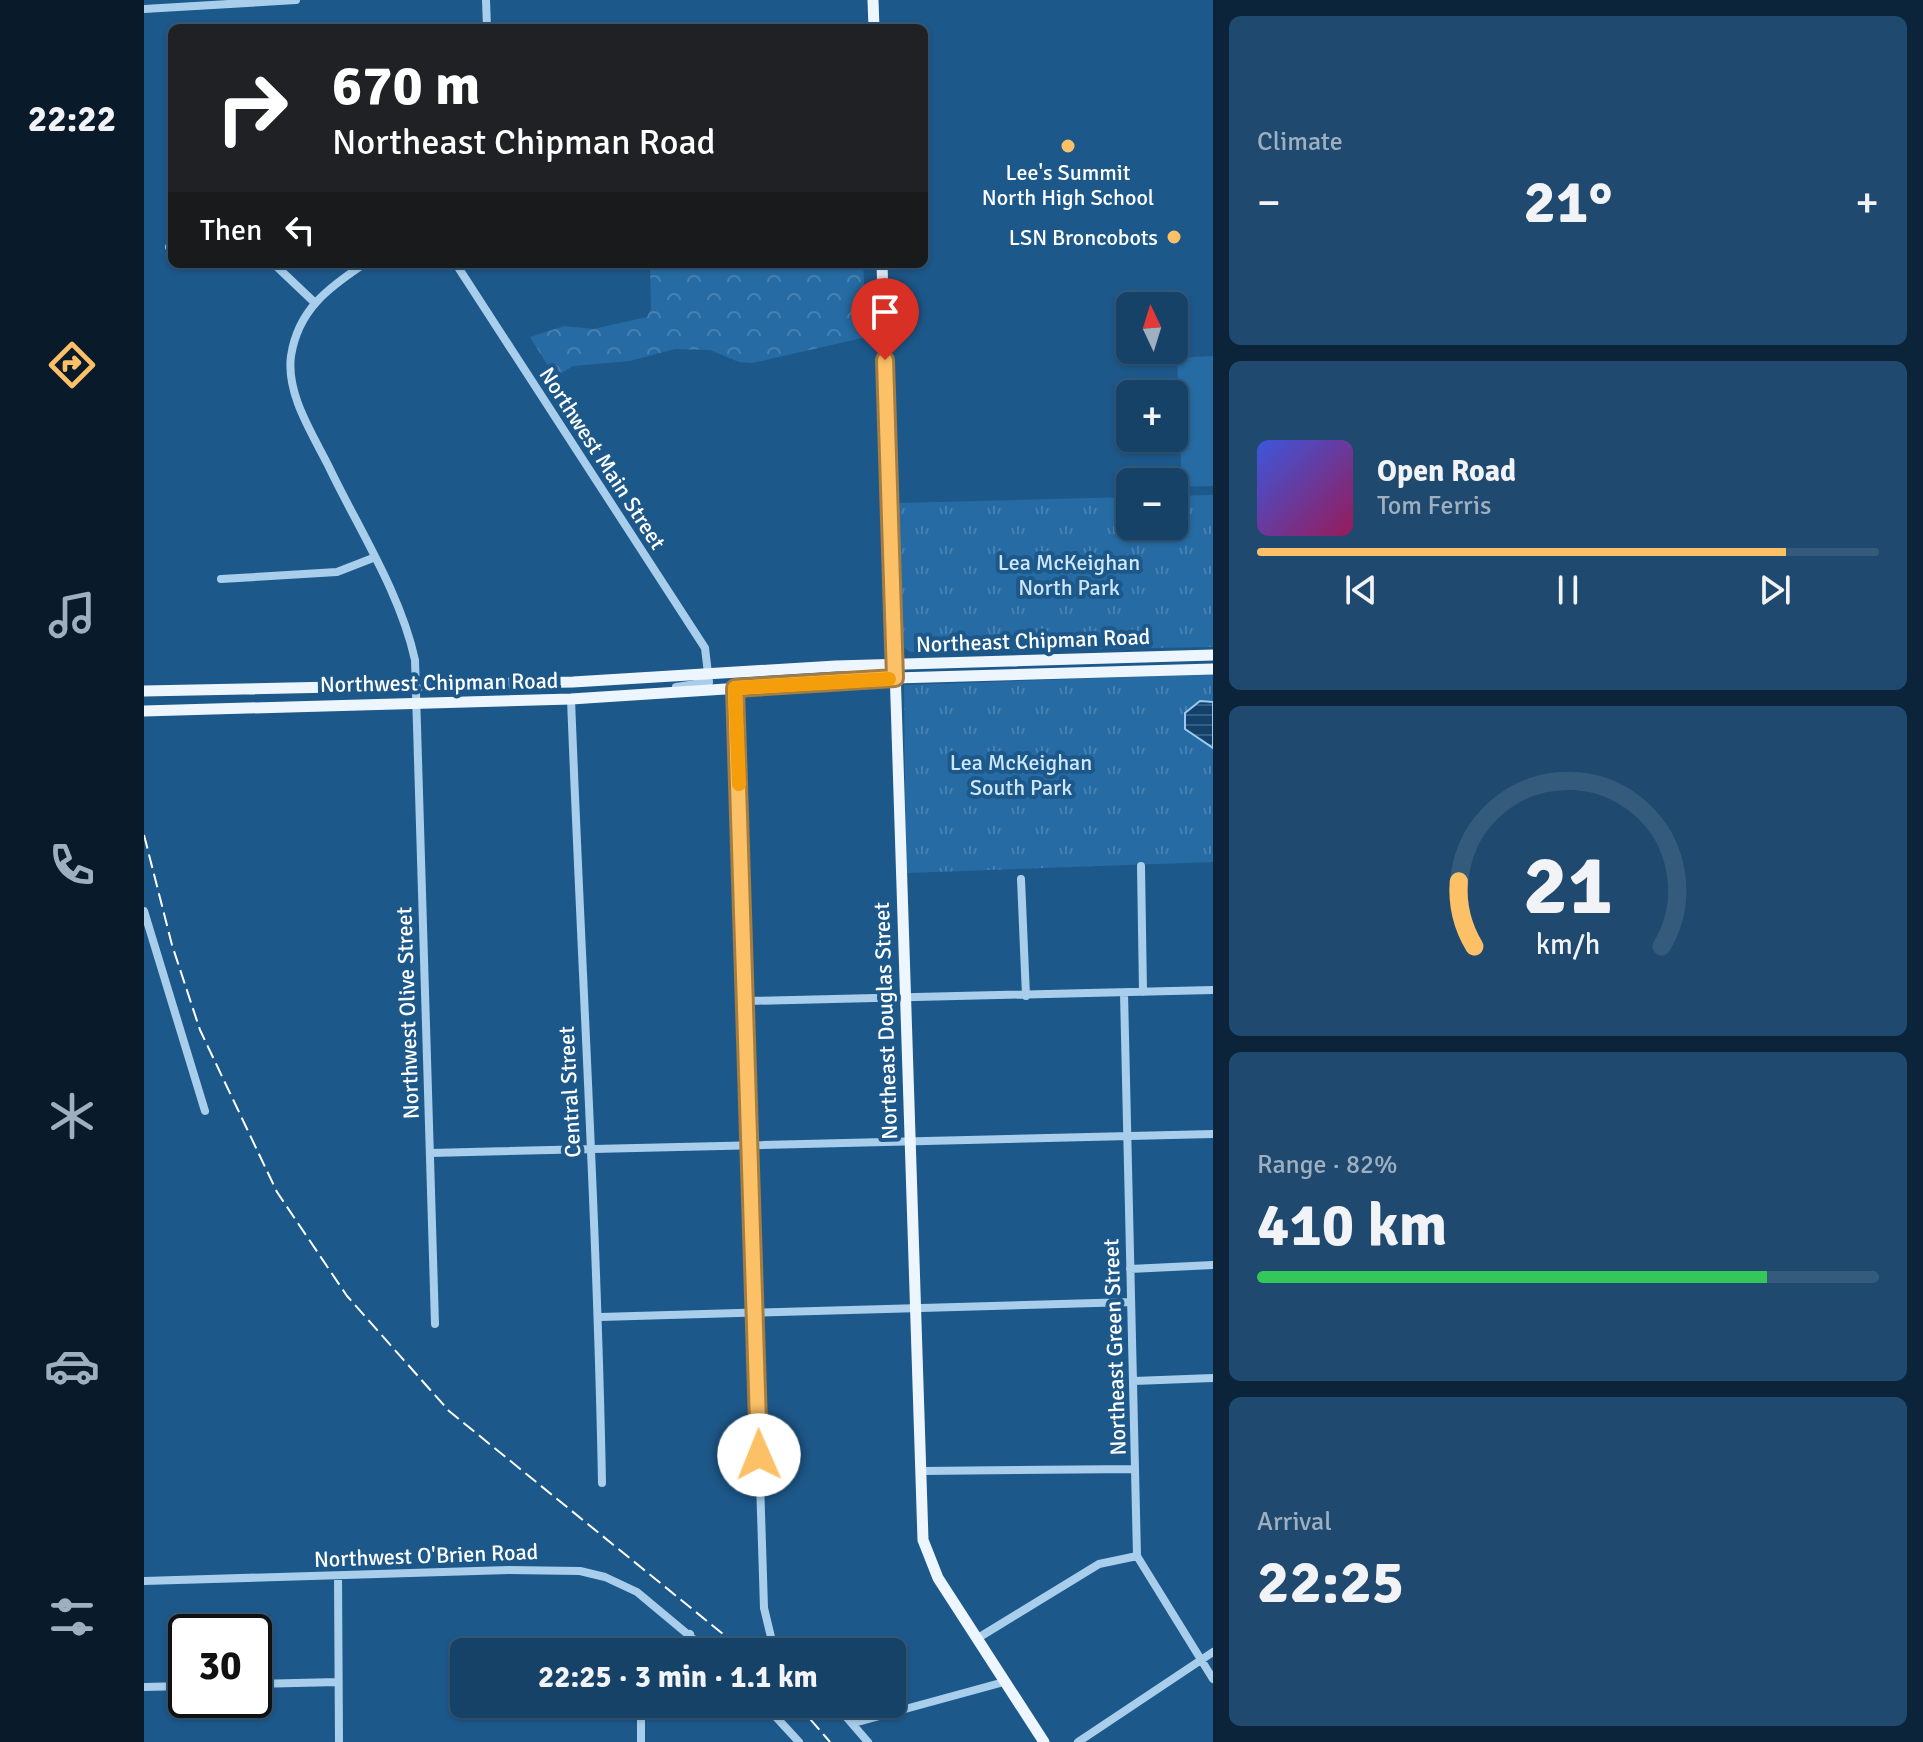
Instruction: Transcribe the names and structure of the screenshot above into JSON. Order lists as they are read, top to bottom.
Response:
{
  "streets": {
    "main road": ["Northeast Chipman Road", "Northwest Chipman Road", "Northeast Douglas Street"],
    "street": [
      "Northwest Main Street",
      "Northwest Olive Street",
      "Central Street",
      "Northeast Green Street",
      "Northwest O'Brien Road"
    ]
  },
  "crossings": [
    ["Northwest Main Street", "Northeast Chipman Road"],
    ["Northwest Main Street", "Northwest Chipman Road"],
    ["Northeast Chipman Road", "Northwest Chipman Road"],
    ["Northeast Chipman Road", "Northeast Douglas Street"],
    ["Northwest Chipman Road", "Northwest Olive Street"],
    ["Northwest Chipman Road", "Central Street"]
  ],
  "parks": ["Lea McKeighan North Park", "Lea McKeighan South Park"],
  "places": ["Lee's Summit North High School", "LSN Broncobots"],
  "north": "top",
  "page": {
    "tabs": "22:22",
    "tile": [
      "Climate",
      ["Range · 82%", "410 km"],
      ["Arrival", "22:25"]
    ],
    "turn": ["670 m", "Northeast Chipman Road"],
    "heat": ["−", "21°", "+"],
    "then": "Then",
    "map_buttons": ["+", "−"],
    "song": ["Open Road", "Tom Ferris"],
    "limit": "30",
    "trip": "22:25 · 3 min · 1.1 km",
    "gauge": ["21", "km/h"]
  }
}
